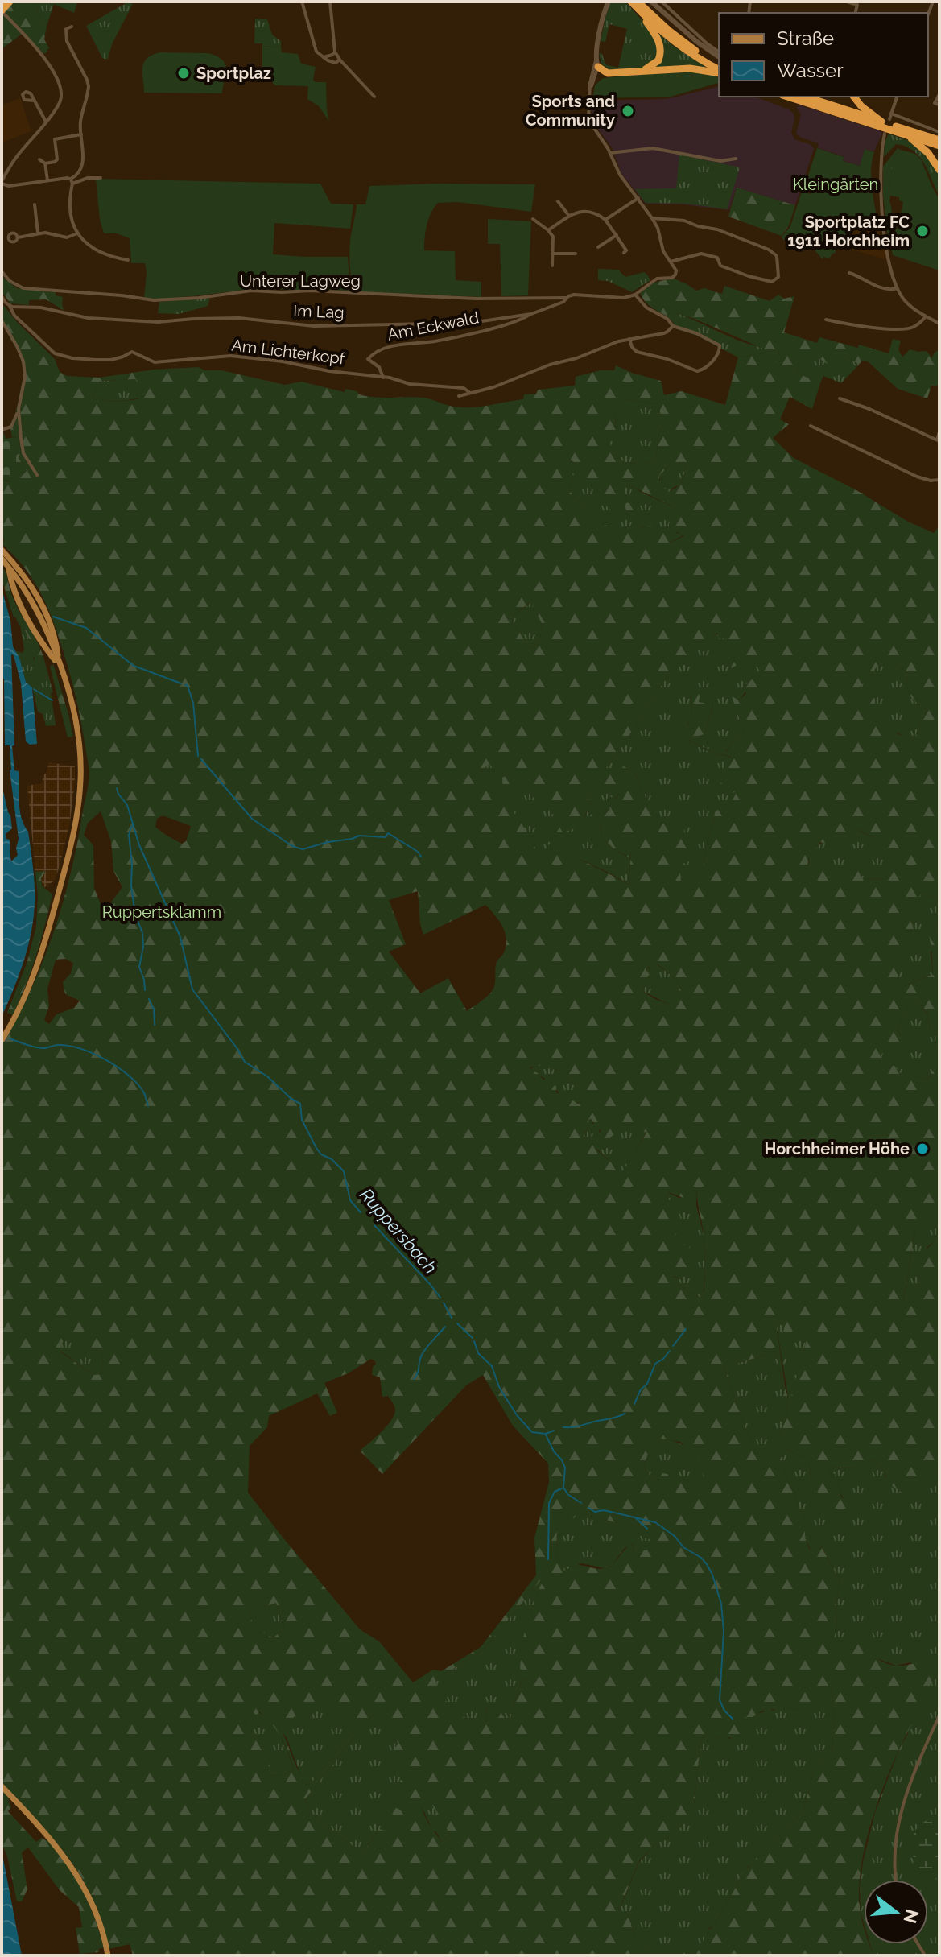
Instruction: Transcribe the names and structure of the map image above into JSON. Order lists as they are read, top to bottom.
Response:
{
  "streets": {
    "street": [
      "Unterer Lagweg",
      "Im Lag",
      "Am Eckwald",
      "Am Lichterkopf"
    ]
  },
  "crossings": [
    ["Unterer Lagweg", "Im Lag"],
    ["Im Lag", "Am Eckwald"],
    ["Im Lag", "Am Lichterkopf"],
    ["Am Eckwald", "Am Lichterkopf"]
  ],
  "water": ["Ruppersbach"],
  "parks": ["Kleingärten", "Ruppertsklamm"],
  "places": [
    "Sportplaz",
    "Sports and Community",
    "Sportplatz FC 1911 Horchheim",
    "Horchheimer Höhe"
  ],
  "legend": ["Straße", "Wasser"],
  "north": "right"
}
